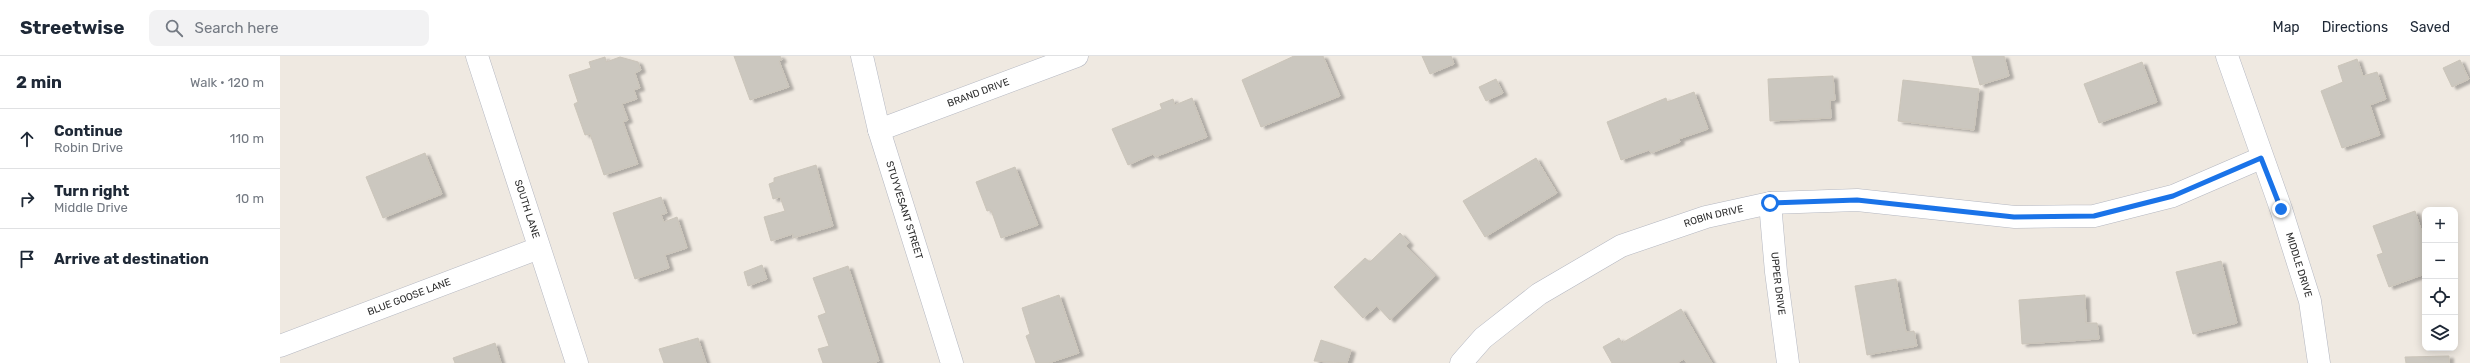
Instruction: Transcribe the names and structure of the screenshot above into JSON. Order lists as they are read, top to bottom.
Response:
{
  "streets": {
    "street": [
      "BRAND DRIVE",
      "SOUTH LANE",
      "STUYVESANT STREET",
      "ROBIN DRIVE",
      "MIDDLE DRIVE",
      "UPPER DRIVE",
      "BLUE GOOSE LANE"
    ]
  },
  "crossings": [
    ["BRAND DRIVE", "STUYVESANT STREET"],
    ["SOUTH LANE", "BLUE GOOSE LANE"],
    ["ROBIN DRIVE", "MIDDLE DRIVE"],
    ["ROBIN DRIVE", "UPPER DRIVE"]
  ],
  "page": {
    "header": "Streetwise",
    "search": "Search here",
    "nav": ["Map", "Directions", "Saved"],
    "heading": ["2 min", "Walk · 120 m"],
    "list": [
      ["Continue", "Robin Drive", "110 m"],
      ["Turn right", "Middle Drive", "10 m"],
      "Arrive at destination"
    ],
    "map_buttons": ["+", "−"]
  }
}
